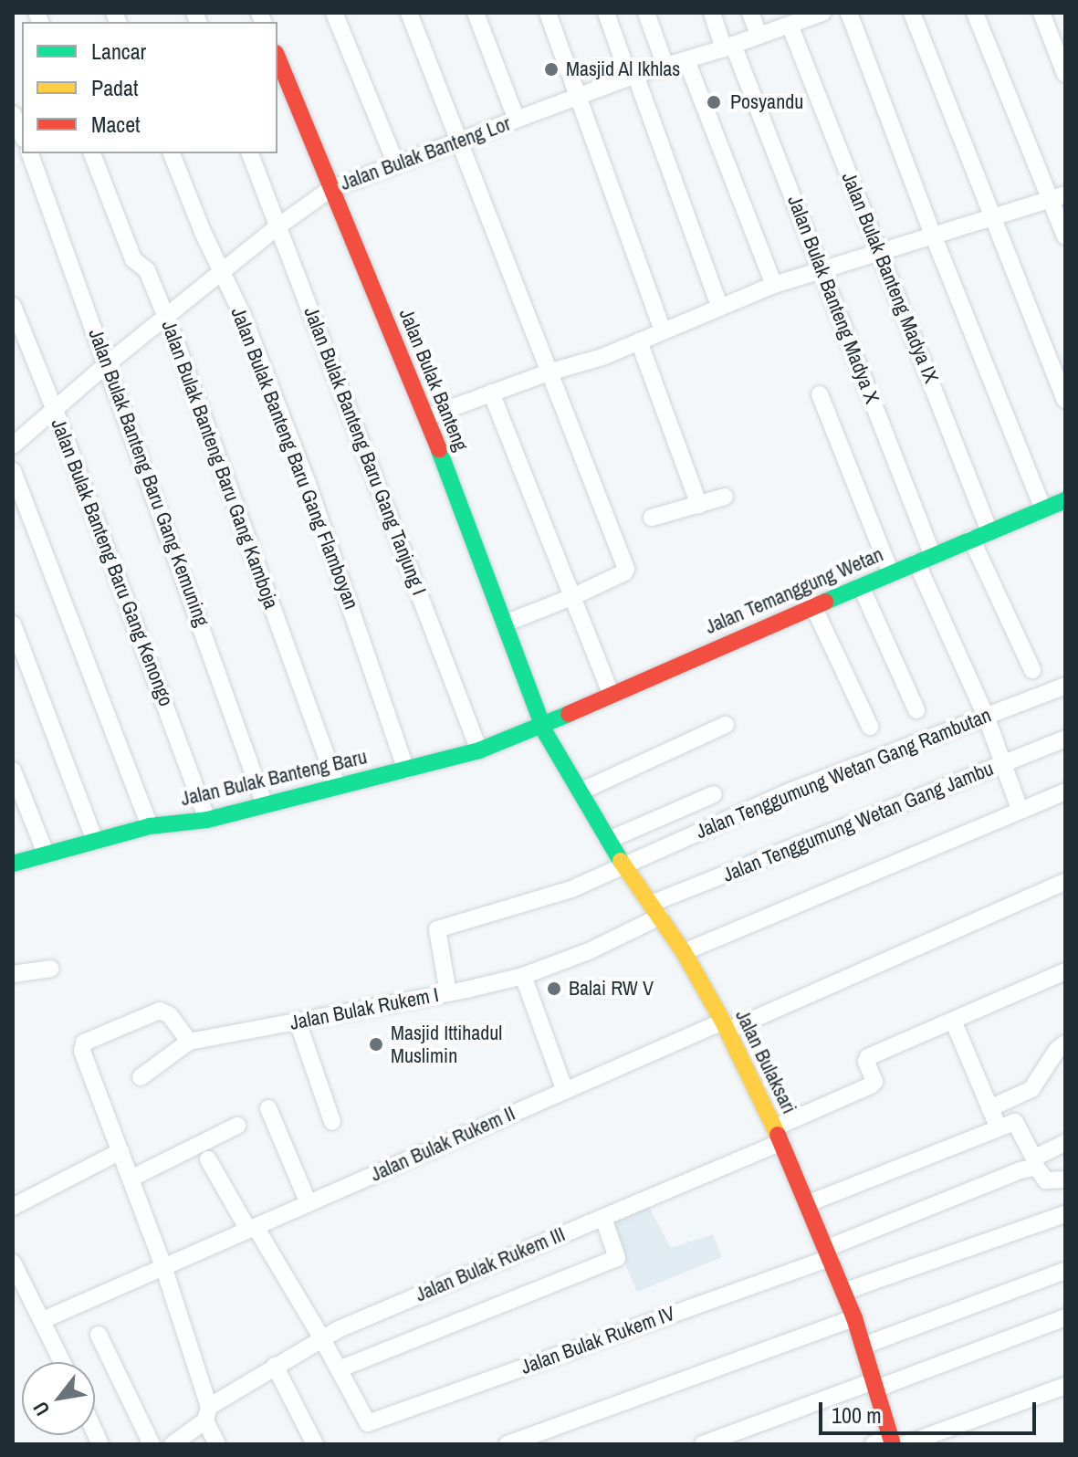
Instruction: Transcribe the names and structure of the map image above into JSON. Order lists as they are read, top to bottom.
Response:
{
  "streets": {
    "street": [
      "Jalan Bulak Banteng Lor",
      "Jalan Bulak Banteng Madya IX",
      "Jalan Bulak Banteng Madya X",
      "Jalan Bulak Banteng",
      "Jalan Bulak Banteng Baru Gang Tanjung I",
      "Jalan Bulak Banteng Baru Gang Flamboyan",
      "Jalan Bulak Banteng Baru Gang Kamboja",
      "Jalan Bulak Banteng Baru Gang Kemuning",
      "Jalan Bulak Banteng Baru Gang Kenongo",
      "Jalan Temanggung Wetan",
      "Jalan Tenggumung Wetan Gang Rambutan",
      "Jalan Bulak Banteng Baru",
      "Jalan Tenggumung Wetan Gang Jambu",
      "Jalan Bulak Rukem I",
      "Jalan Bulaksari",
      "Jalan Bulak Rukem II",
      "Jalan Bulak Rukem III",
      "Jalan Bulak Rukem IV"
    ]
  },
  "crossings": [
    ["Jalan Bulak Banteng Lor", "Jalan Bulak Banteng Madya IX"],
    ["Jalan Bulak Banteng Lor", "Jalan Bulak Banteng Madya X"],
    ["Jalan Bulak Banteng Lor", "Jalan Bulak Banteng"],
    ["Jalan Bulak Banteng Lor", "Jalan Bulak Banteng Baru Gang Tanjung I"],
    ["Jalan Bulak Banteng Lor", "Jalan Bulak Banteng Baru Gang Flamboyan"],
    ["Jalan Bulak Banteng Lor", "Jalan Bulak Banteng Baru Gang Kamboja"],
    ["Jalan Bulak Banteng Lor", "Jalan Bulak Banteng Baru Gang Kemuning"],
    ["Jalan Bulak Banteng Lor", "Jalan Bulak Banteng Baru Gang Kenongo"],
    ["Jalan Bulak Banteng Madya IX", "Jalan Temanggung Wetan"],
    ["Jalan Bulak Banteng Madya X", "Jalan Temanggung Wetan"],
    ["Jalan Bulak Banteng Madya X", "Jalan Tenggumung Wetan Gang Rambutan"],
    ["Jalan Bulak Banteng Madya X", "Jalan Tenggumung Wetan Gang Jambu"],
    ["Jalan Bulak Banteng", "Jalan Temanggung Wetan"],
    ["Jalan Bulak Banteng", "Jalan Bulak Banteng Baru"],
    ["Jalan Bulak Banteng", "Jalan Bulaksari"],
    ["Jalan Bulak Banteng Baru Gang Tanjung I", "Jalan Bulak Banteng Baru"],
    ["Jalan Bulak Banteng Baru Gang Flamboyan", "Jalan Bulak Banteng Baru"],
    ["Jalan Bulak Banteng Baru Gang Kamboja", "Jalan Bulak Banteng Baru"],
    ["Jalan Bulak Banteng Baru Gang Kemuning", "Jalan Bulak Banteng Baru"],
    ["Jalan Bulak Banteng Baru Gang Kenongo", "Jalan Bulak Banteng Baru"],
    ["Jalan Temanggung Wetan", "Jalan Bulak Banteng Baru"],
    ["Jalan Temanggung Wetan", "Jalan Bulaksari"],
    ["Jalan Tenggumung Wetan Gang Rambutan", "Jalan Bulak Rukem I"],
    ["Jalan Tenggumung Wetan Gang Rambutan", "Jalan Bulaksari"],
    ["Jalan Bulak Banteng Baru", "Jalan Bulaksari"],
    ["Jalan Tenggumung Wetan Gang Jambu", "Jalan Bulak Rukem I"],
    ["Jalan Tenggumung Wetan Gang Jambu", "Jalan Bulaksari"],
    ["Jalan Bulak Rukem I", "Jalan Bulaksari"],
    ["Jalan Bulaksari", "Jalan Bulak Rukem II"],
    ["Jalan Bulaksari", "Jalan Bulak Rukem III"],
    ["Jalan Bulaksari", "Jalan Bulak Rukem IV"]
  ],
  "places": [
    "Masjid Al Ikhlas",
    "Posyandu",
    "Balai RW V",
    "Masjid Ittihadul Muslimin"
  ],
  "legend": ["Lancar", "Padat", "Macet"],
  "scale_bar": "100 m",
  "north": "bottom left"
}
